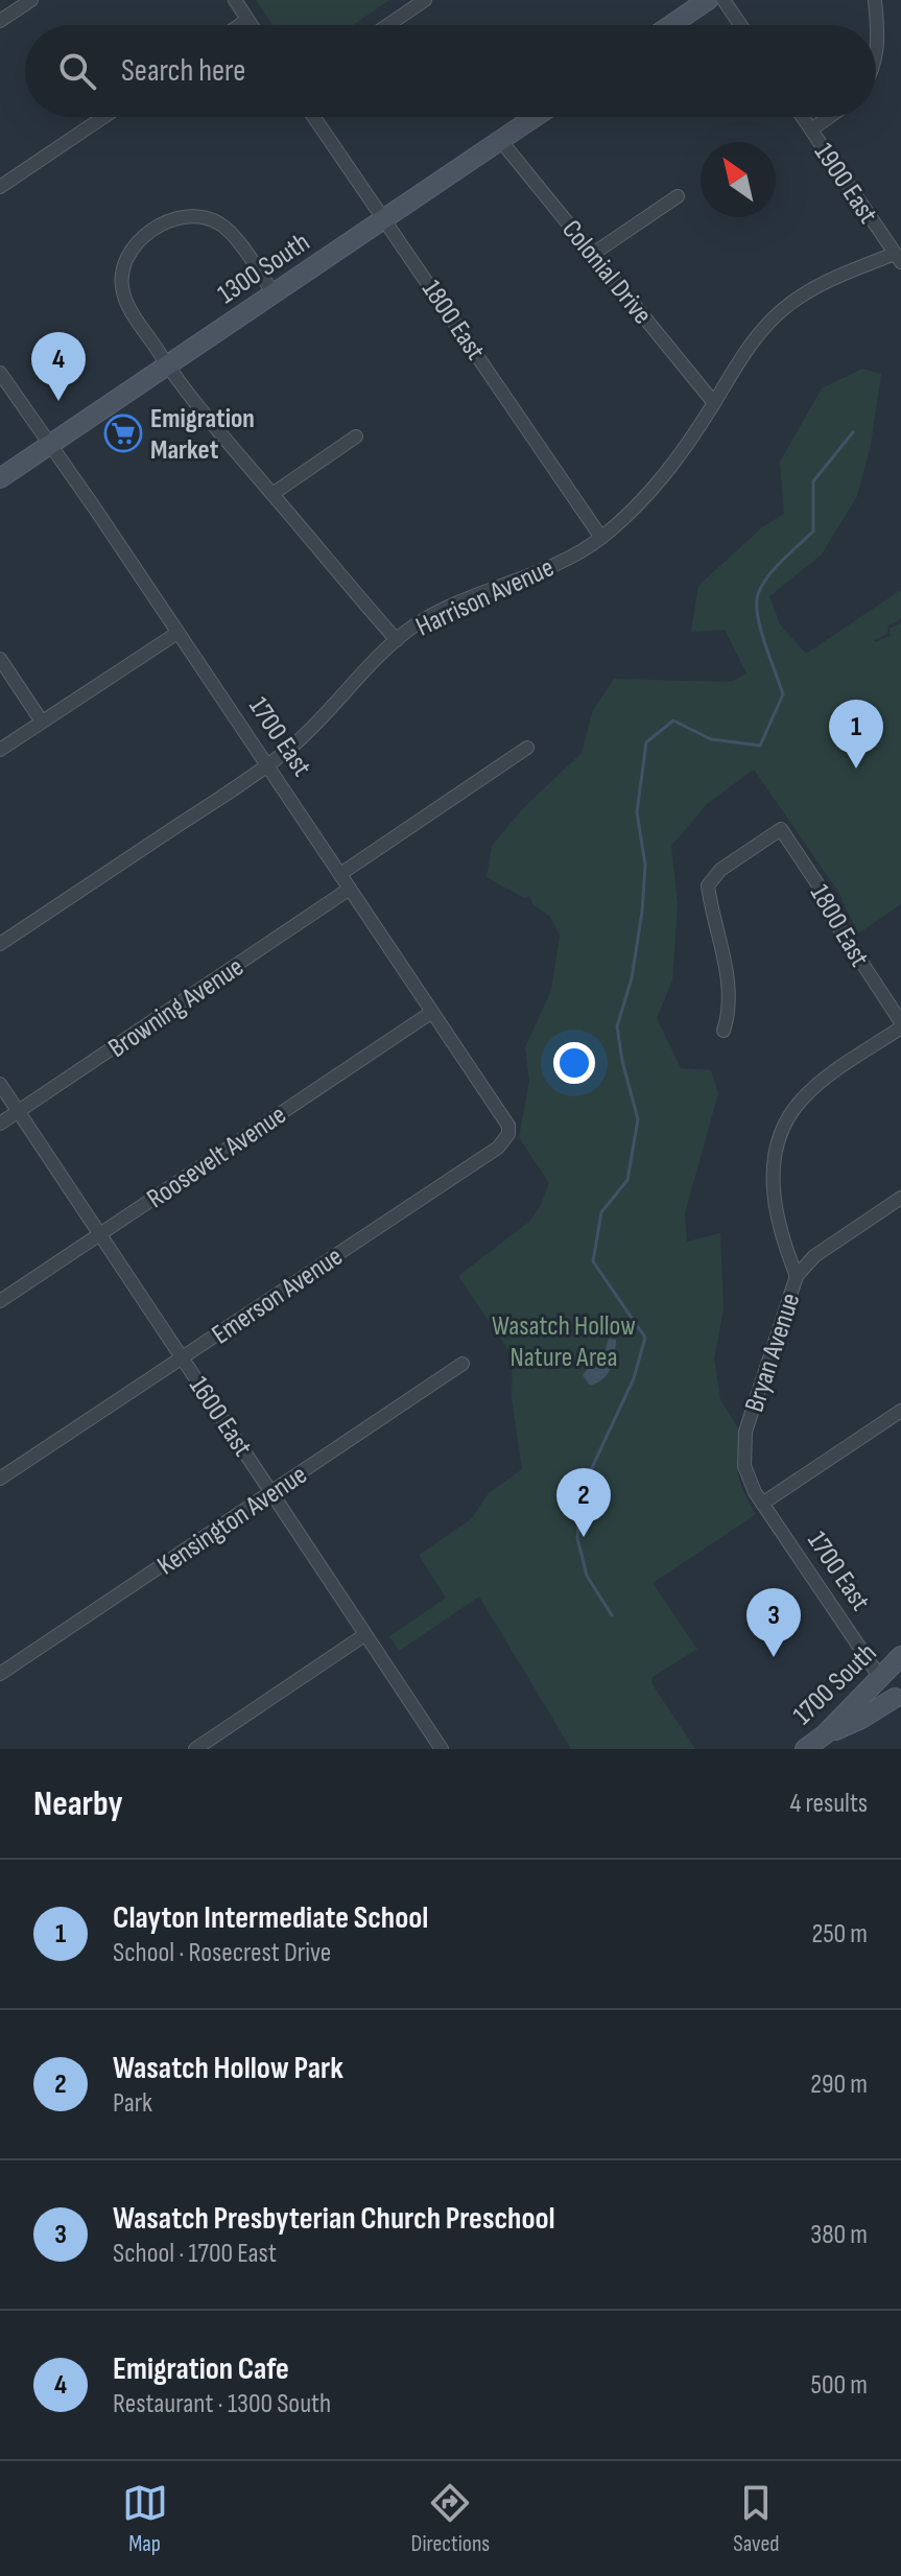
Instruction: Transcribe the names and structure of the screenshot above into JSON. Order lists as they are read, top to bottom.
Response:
{
  "streets": {
    "street": [
      "1900 East",
      "1300 South",
      "Colonial Drive",
      "1800 East",
      "Harrison Avenue",
      "1700 East",
      "Browning Avenue",
      "Roosevelt Avenue",
      "Emerson Avenue",
      "Bryan Avenue",
      "1600 East",
      "Kensington Avenue",
      "1700 South"
    ]
  },
  "crossings": [
    ["1900 East", "Harrison Avenue"],
    ["1300 South", "Colonial Drive"],
    ["1300 South", "1800 East"],
    ["1300 South", "1700 East"],
    ["Colonial Drive", "Harrison Avenue"],
    ["1800 East", "Harrison Avenue"],
    ["Harrison Avenue", "1700 East"],
    ["1700 East", "Browning Avenue"],
    ["1700 East", "Roosevelt Avenue"],
    ["1700 East", "Emerson Avenue"],
    ["1700 East", "Bryan Avenue"],
    ["1700 East", "1700 South"],
    ["Browning Avenue", "1600 East"],
    ["Roosevelt Avenue", "1600 East"],
    ["Emerson Avenue", "1600 East"],
    ["1600 East", "Kensington Avenue"]
  ],
  "parks": ["Wasatch Hollow Nature Area"],
  "places": {
    "supermarket": ["Emigration Market"]
  },
  "north": "top left",
  "page": {
    "search": "Search here",
    "pins": [
      "4",
      "1",
      "2",
      "3"
    ],
    "heading": ["Nearby", "4 results"],
    "list": [
      {
        "mark": "1",
        "name": "Clayton Intermediate School",
        "note": "School · Rosecrest Drive",
        "value": "250 m"
      },
      {
        "mark": "2",
        "name": "Wasatch Hollow Park",
        "note": "Park",
        "value": "290 m"
      },
      {
        "mark": "3",
        "name": "Wasatch Presbyterian Church Preschool",
        "note": "School · 1700 East",
        "value": "380 m"
      },
      {
        "mark": "4",
        "name": "Emigration Cafe",
        "note": "Restaurant · 1300 South",
        "value": "500 m"
      }
    ],
    "nav": ["Map", "Directions", "Saved"]
  }
}
